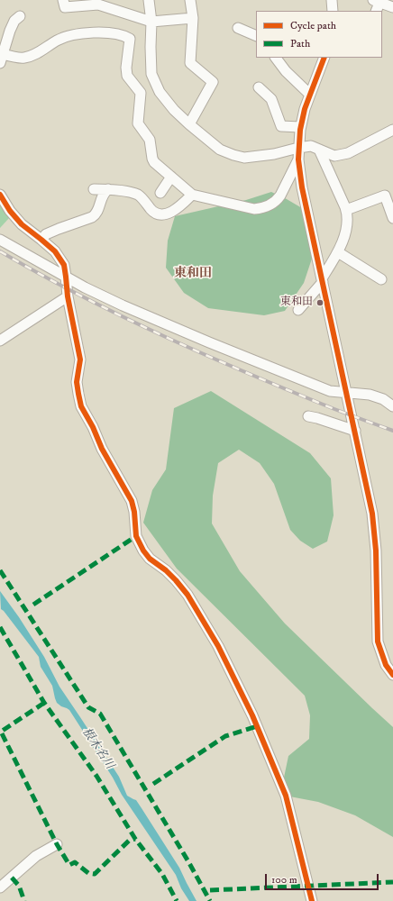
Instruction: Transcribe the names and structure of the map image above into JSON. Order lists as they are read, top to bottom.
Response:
{
  "districts": ["東和田"],
  "water": ["根木名川"],
  "places": ["東和田"],
  "legend": ["Cycle path", "Path"],
  "scale_bar": "100 m"
}
